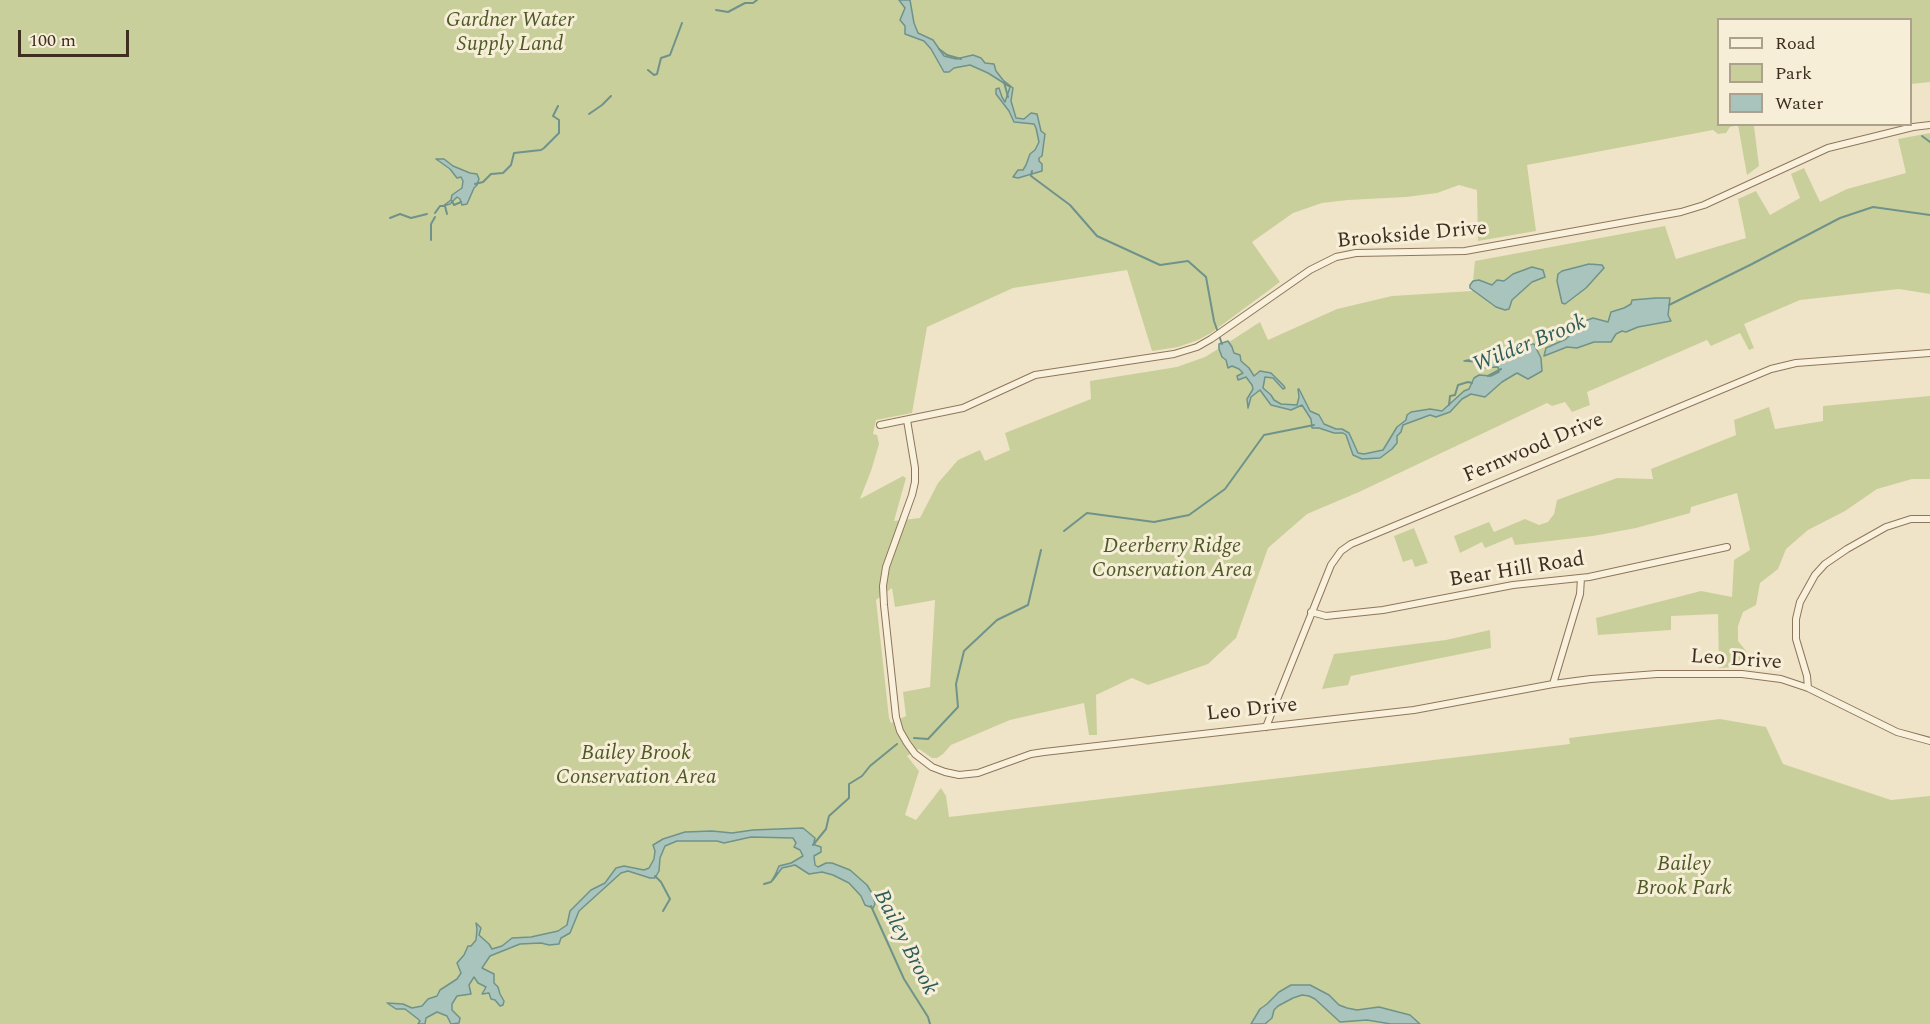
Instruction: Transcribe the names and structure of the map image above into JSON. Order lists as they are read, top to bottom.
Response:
{
  "streets": {
    "street": [
      "Brookside Drive",
      "Fernwood Drive",
      "Bear Hill Road",
      "Leo Drive"
    ]
  },
  "crossings": [
    ["Brookside Drive", "Leo Drive"],
    ["Fernwood Drive", "Bear Hill Road"],
    ["Fernwood Drive", "Leo Drive"]
  ],
  "water": ["Wilder Brook", "Bailey Brook"],
  "parks": [
    "Gardner Water Supply Land",
    "Deerberry Ridge Conservation Area",
    "Bailey Brook Conservation Area",
    "Bailey Brook Park"
  ],
  "legend": ["Road", "Park", "Water"],
  "scale_bar": "100 m"
}
